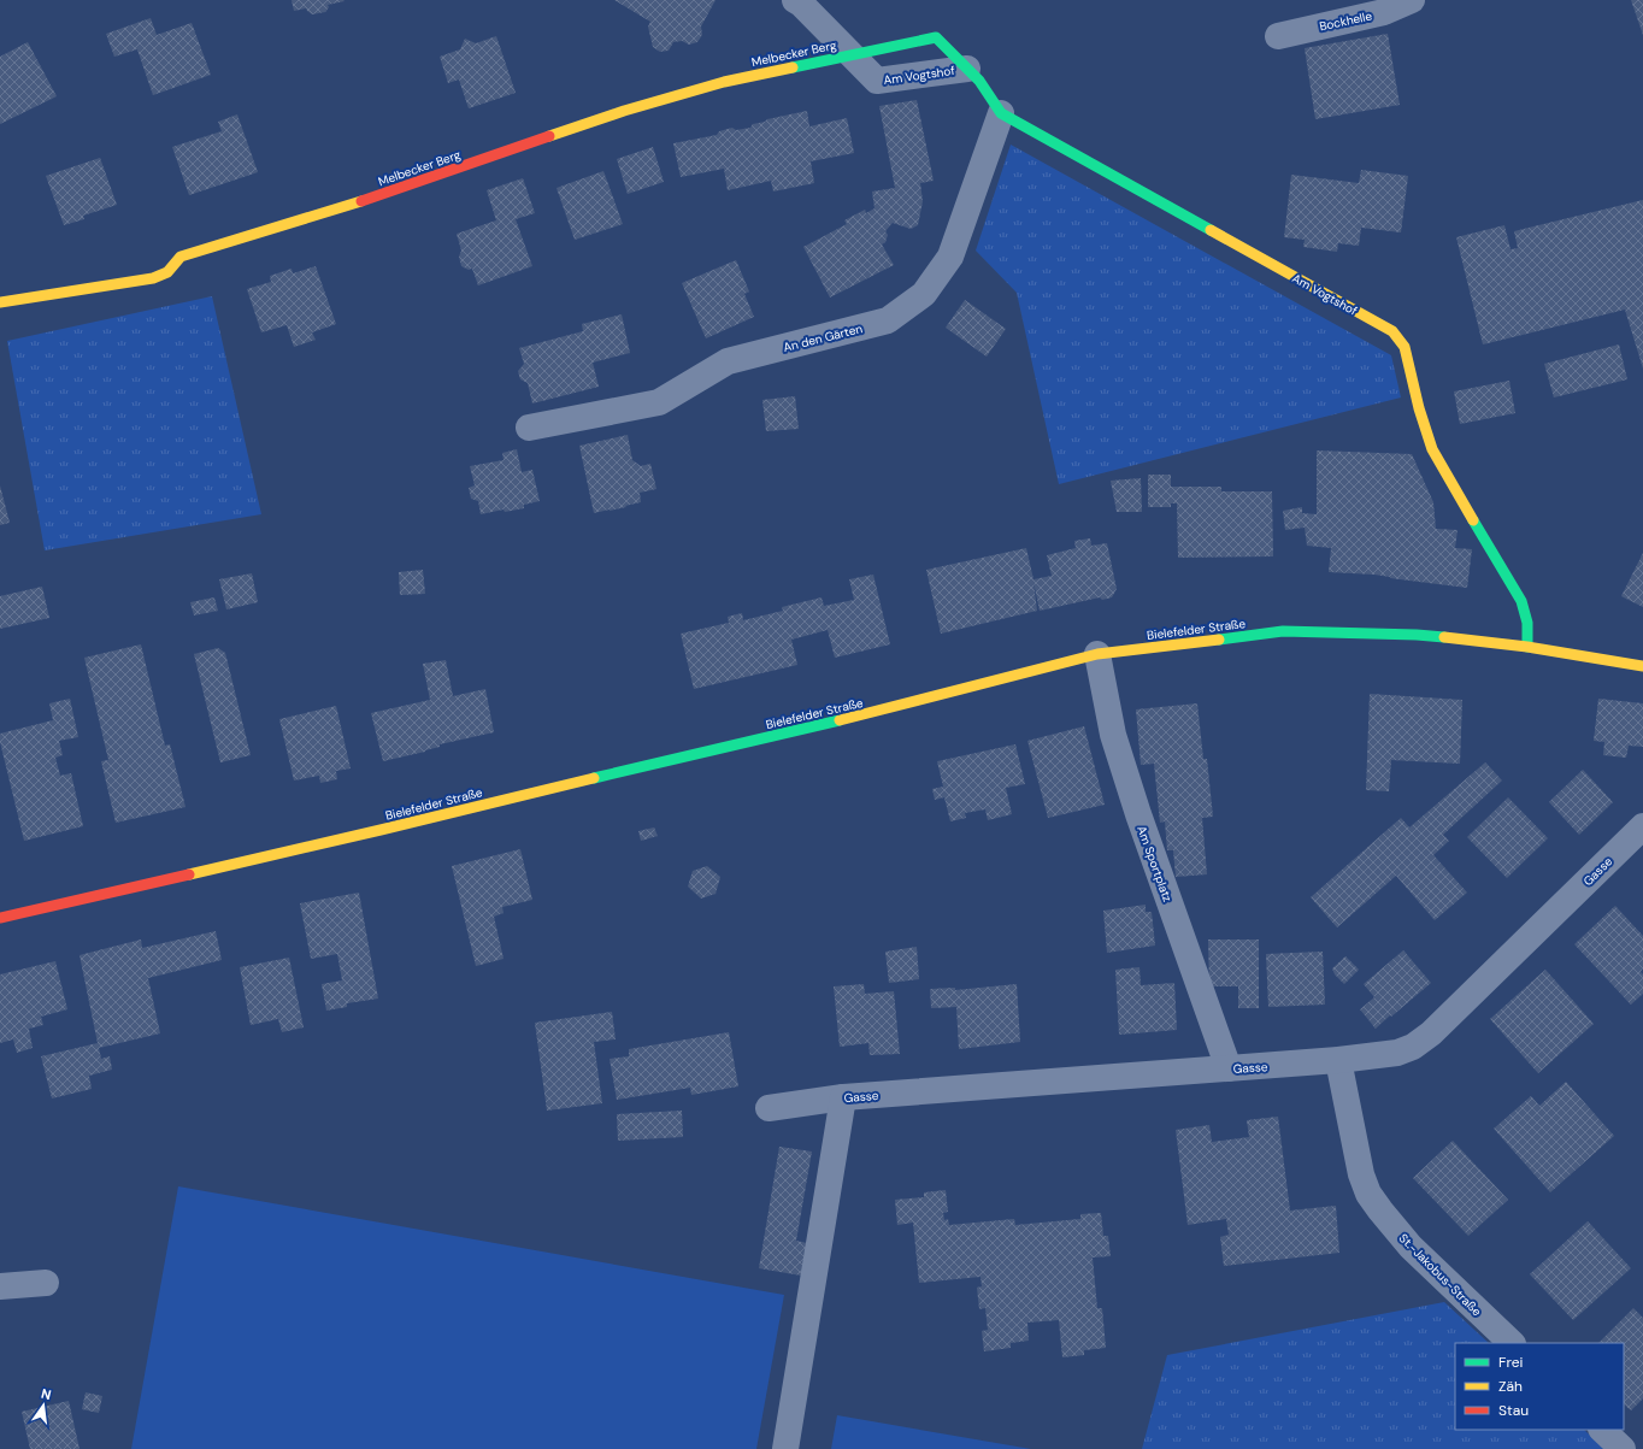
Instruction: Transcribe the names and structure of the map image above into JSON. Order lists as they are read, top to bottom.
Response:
{
  "streets": {
    "street": [
      "Bockhelle",
      "Melbecker Berg",
      "Am Vogtshof",
      "An den Gärten",
      "Bielefelder Straße",
      "Am Sportplatz",
      "Gasse",
      "St.-Jakobus-Straße"
    ]
  },
  "crossings": [
    ["Melbecker Berg", "Am Vogtshof"],
    ["Am Vogtshof", "An den Gärten"],
    ["Am Vogtshof", "Bielefelder Straße"],
    ["Bielefelder Straße", "Am Sportplatz"],
    ["Am Sportplatz", "Gasse"],
    ["Gasse", "St.-Jakobus-Straße"]
  ],
  "legend": ["Frei", "Zäh", "Stau"],
  "north": "top"
}
